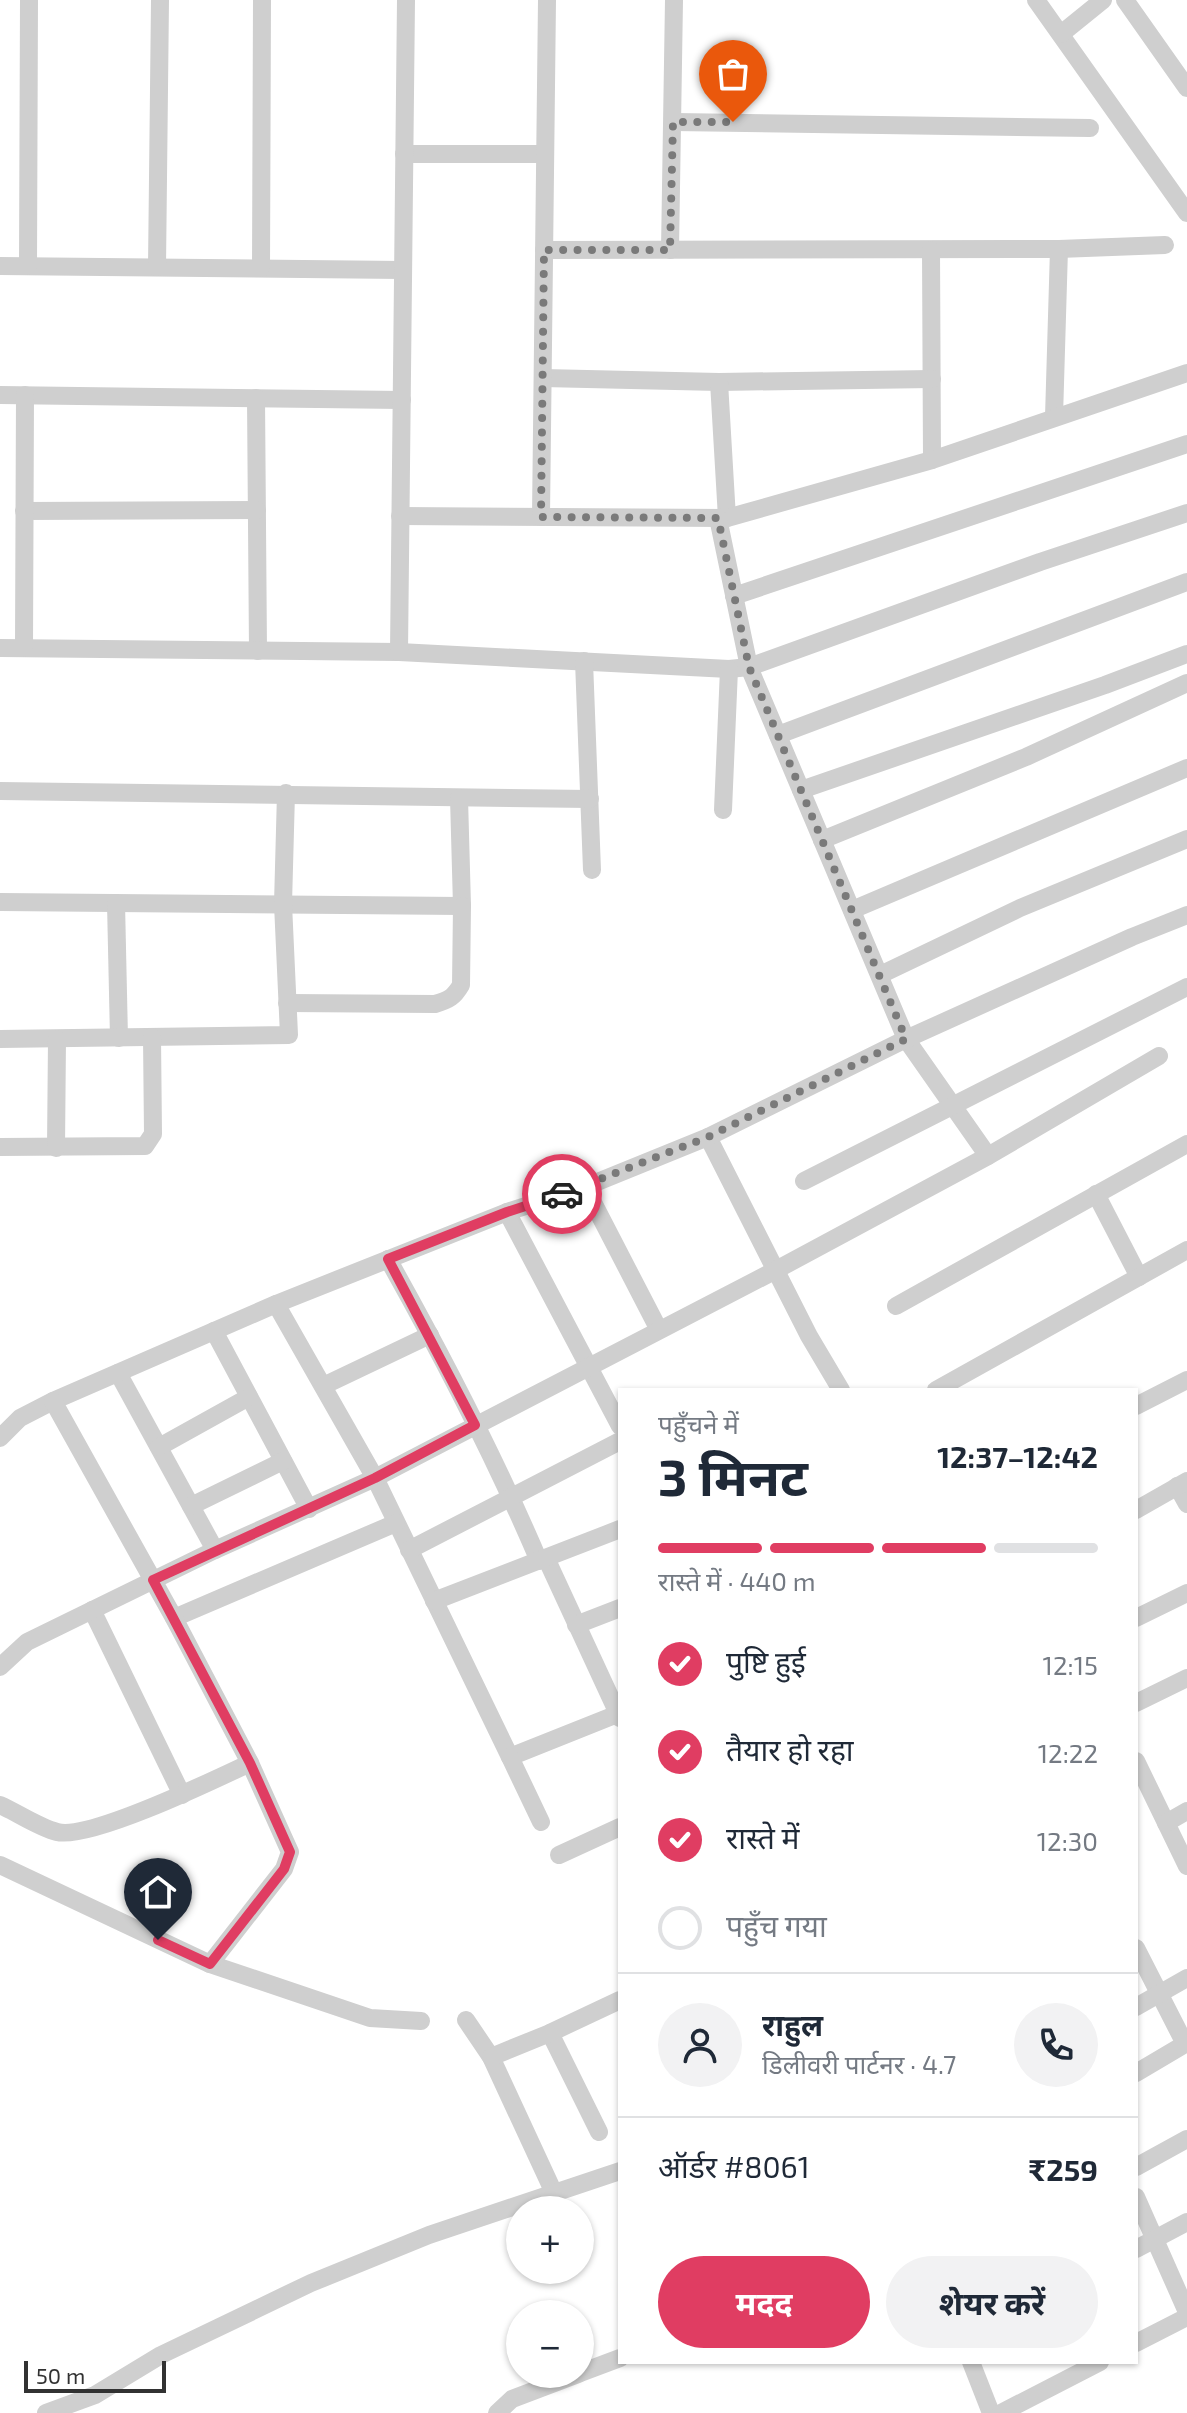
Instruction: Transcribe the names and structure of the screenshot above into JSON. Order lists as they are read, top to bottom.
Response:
{
  "scale_bar": "50 m",
  "page": {
    "heading": ["3 मिनट", "पहुँचने में", "12:37–12:42"],
    "panel": [
      "राहुल",
      "डिलीवरी पार्टनर · 4.7",
      "ऑर्डर #8061",
      "₹259"
    ],
    "bar": "रास्ते में · 440 m",
    "list": [
      ["पुष्टि हुई", "12:15"],
      ["तैयार हो रहा", "12:22"],
      ["रास्ते में", "12:30"],
      "पहुँच गया"
    ],
    "map_buttons": ["+", "−"],
    "buttons": ["मदद", "शेयर करें"],
    "scale": "50 m"
  }
}
